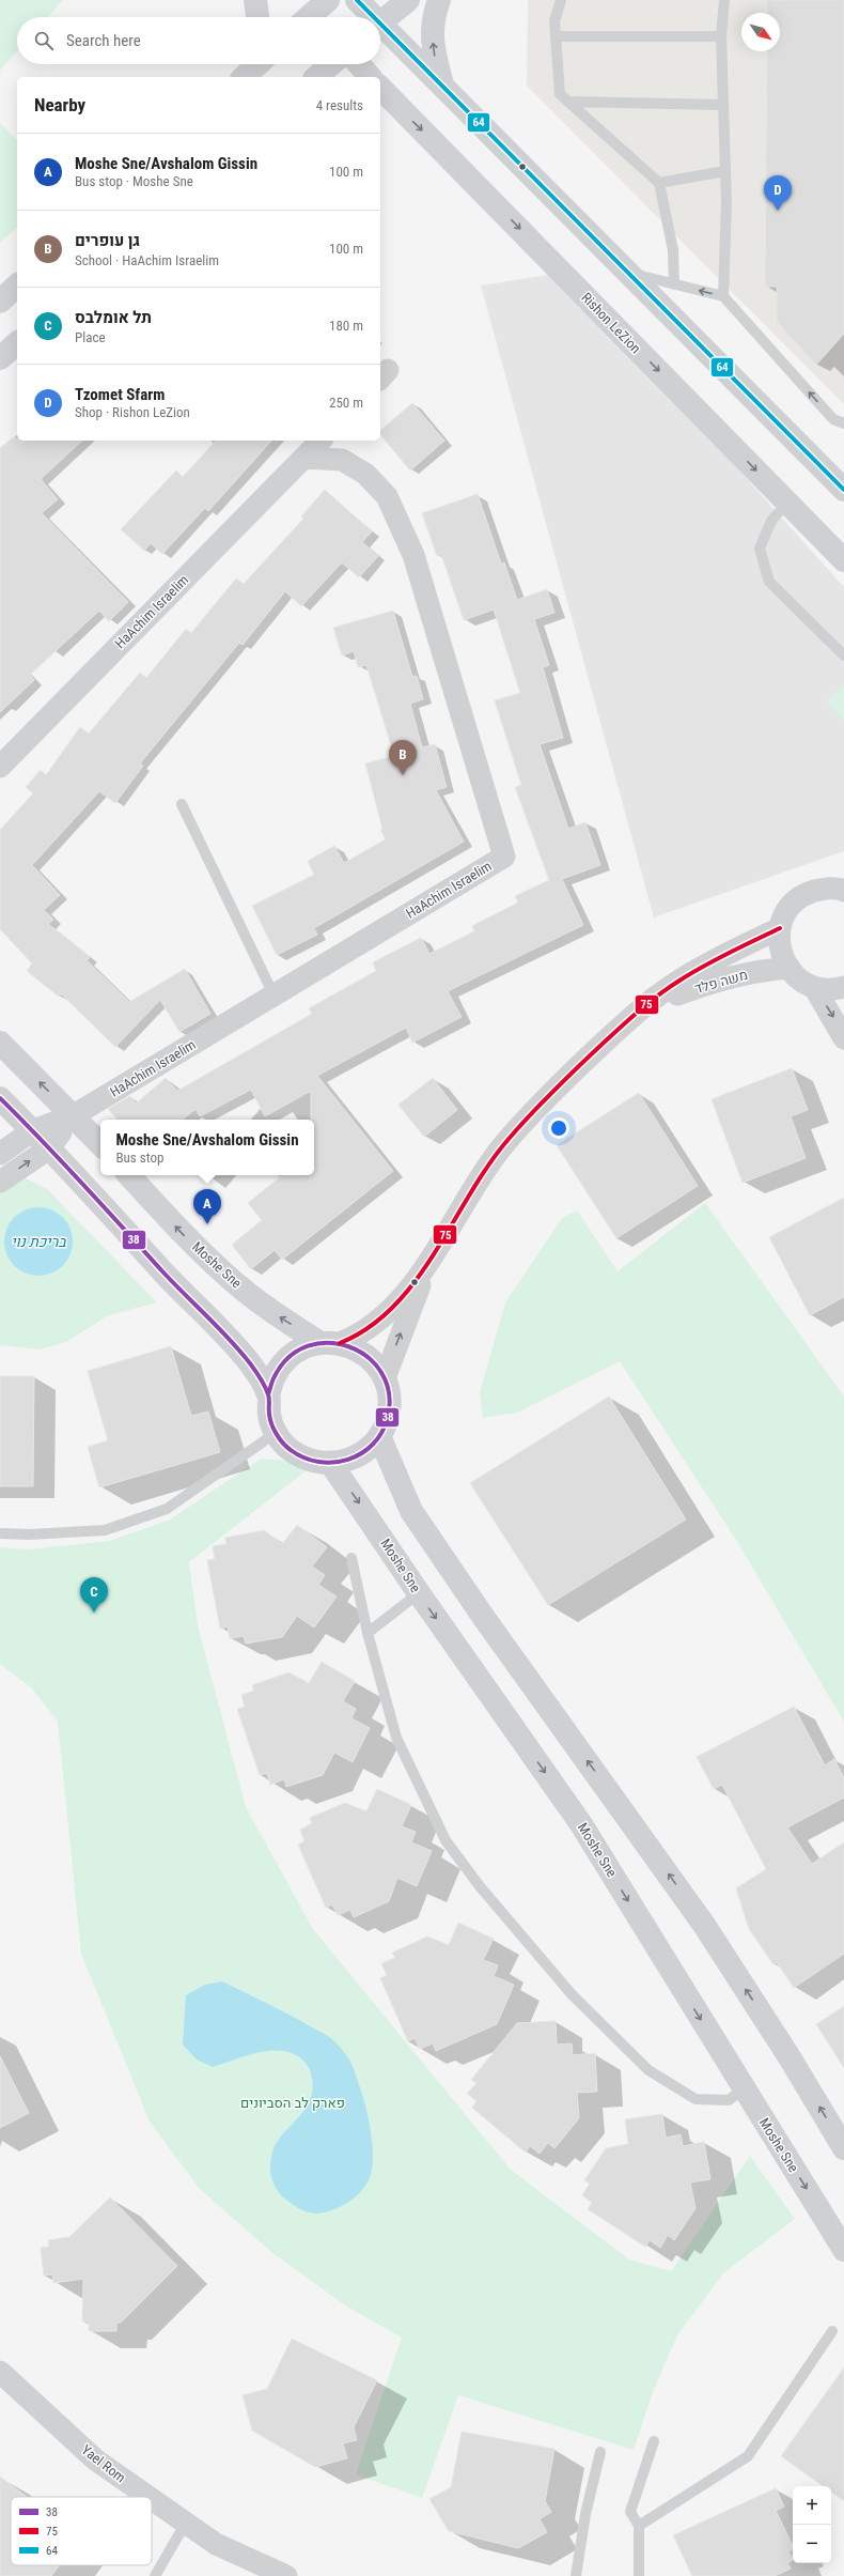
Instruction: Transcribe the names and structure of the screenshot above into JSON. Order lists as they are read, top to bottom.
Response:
{
  "streets": {
    "street": [
      "Rishon LeZion",
      "HaAchim Israelim",
      "משה פלד",
      "Moshe Sne",
      "Yael Rom"
    ]
  },
  "crossings": [
    ["משה פלד", "Moshe Sne"]
  ],
  "water": ["בריכת נוי"],
  "parks": ["פארק לב הסביונים"],
  "lines": ["transit line 64", "transit line 75", "transit line 38"],
  "legend": ["38", "75", "64"],
  "north": "bottom right",
  "page": {
    "search": "Search here",
    "heading": ["Nearby", "4 results"],
    "list": [
      {
        "mark": "A",
        "name": "Moshe Sne/Avshalom Gissin",
        "note": "Bus stop · Moshe Sne",
        "value": "100 m"
      },
      {
        "mark": "B",
        "name": "גן עופרים",
        "note": "School · HaAchim Israelim",
        "value": "100 m"
      },
      {
        "mark": "C",
        "name": "תל אומלבס",
        "note": "Place",
        "value": "180 m"
      },
      {
        "mark": "D",
        "name": "Tzomet Sfarm",
        "note": "Shop · Rishon LeZion",
        "value": "250 m"
      }
    ],
    "pins": [
      "D",
      "B",
      "A",
      "C"
    ],
    "popup": ["Moshe Sne/Avshalom Gissin", "Bus stop"],
    "map_buttons": ["+", "−"]
  }
}
